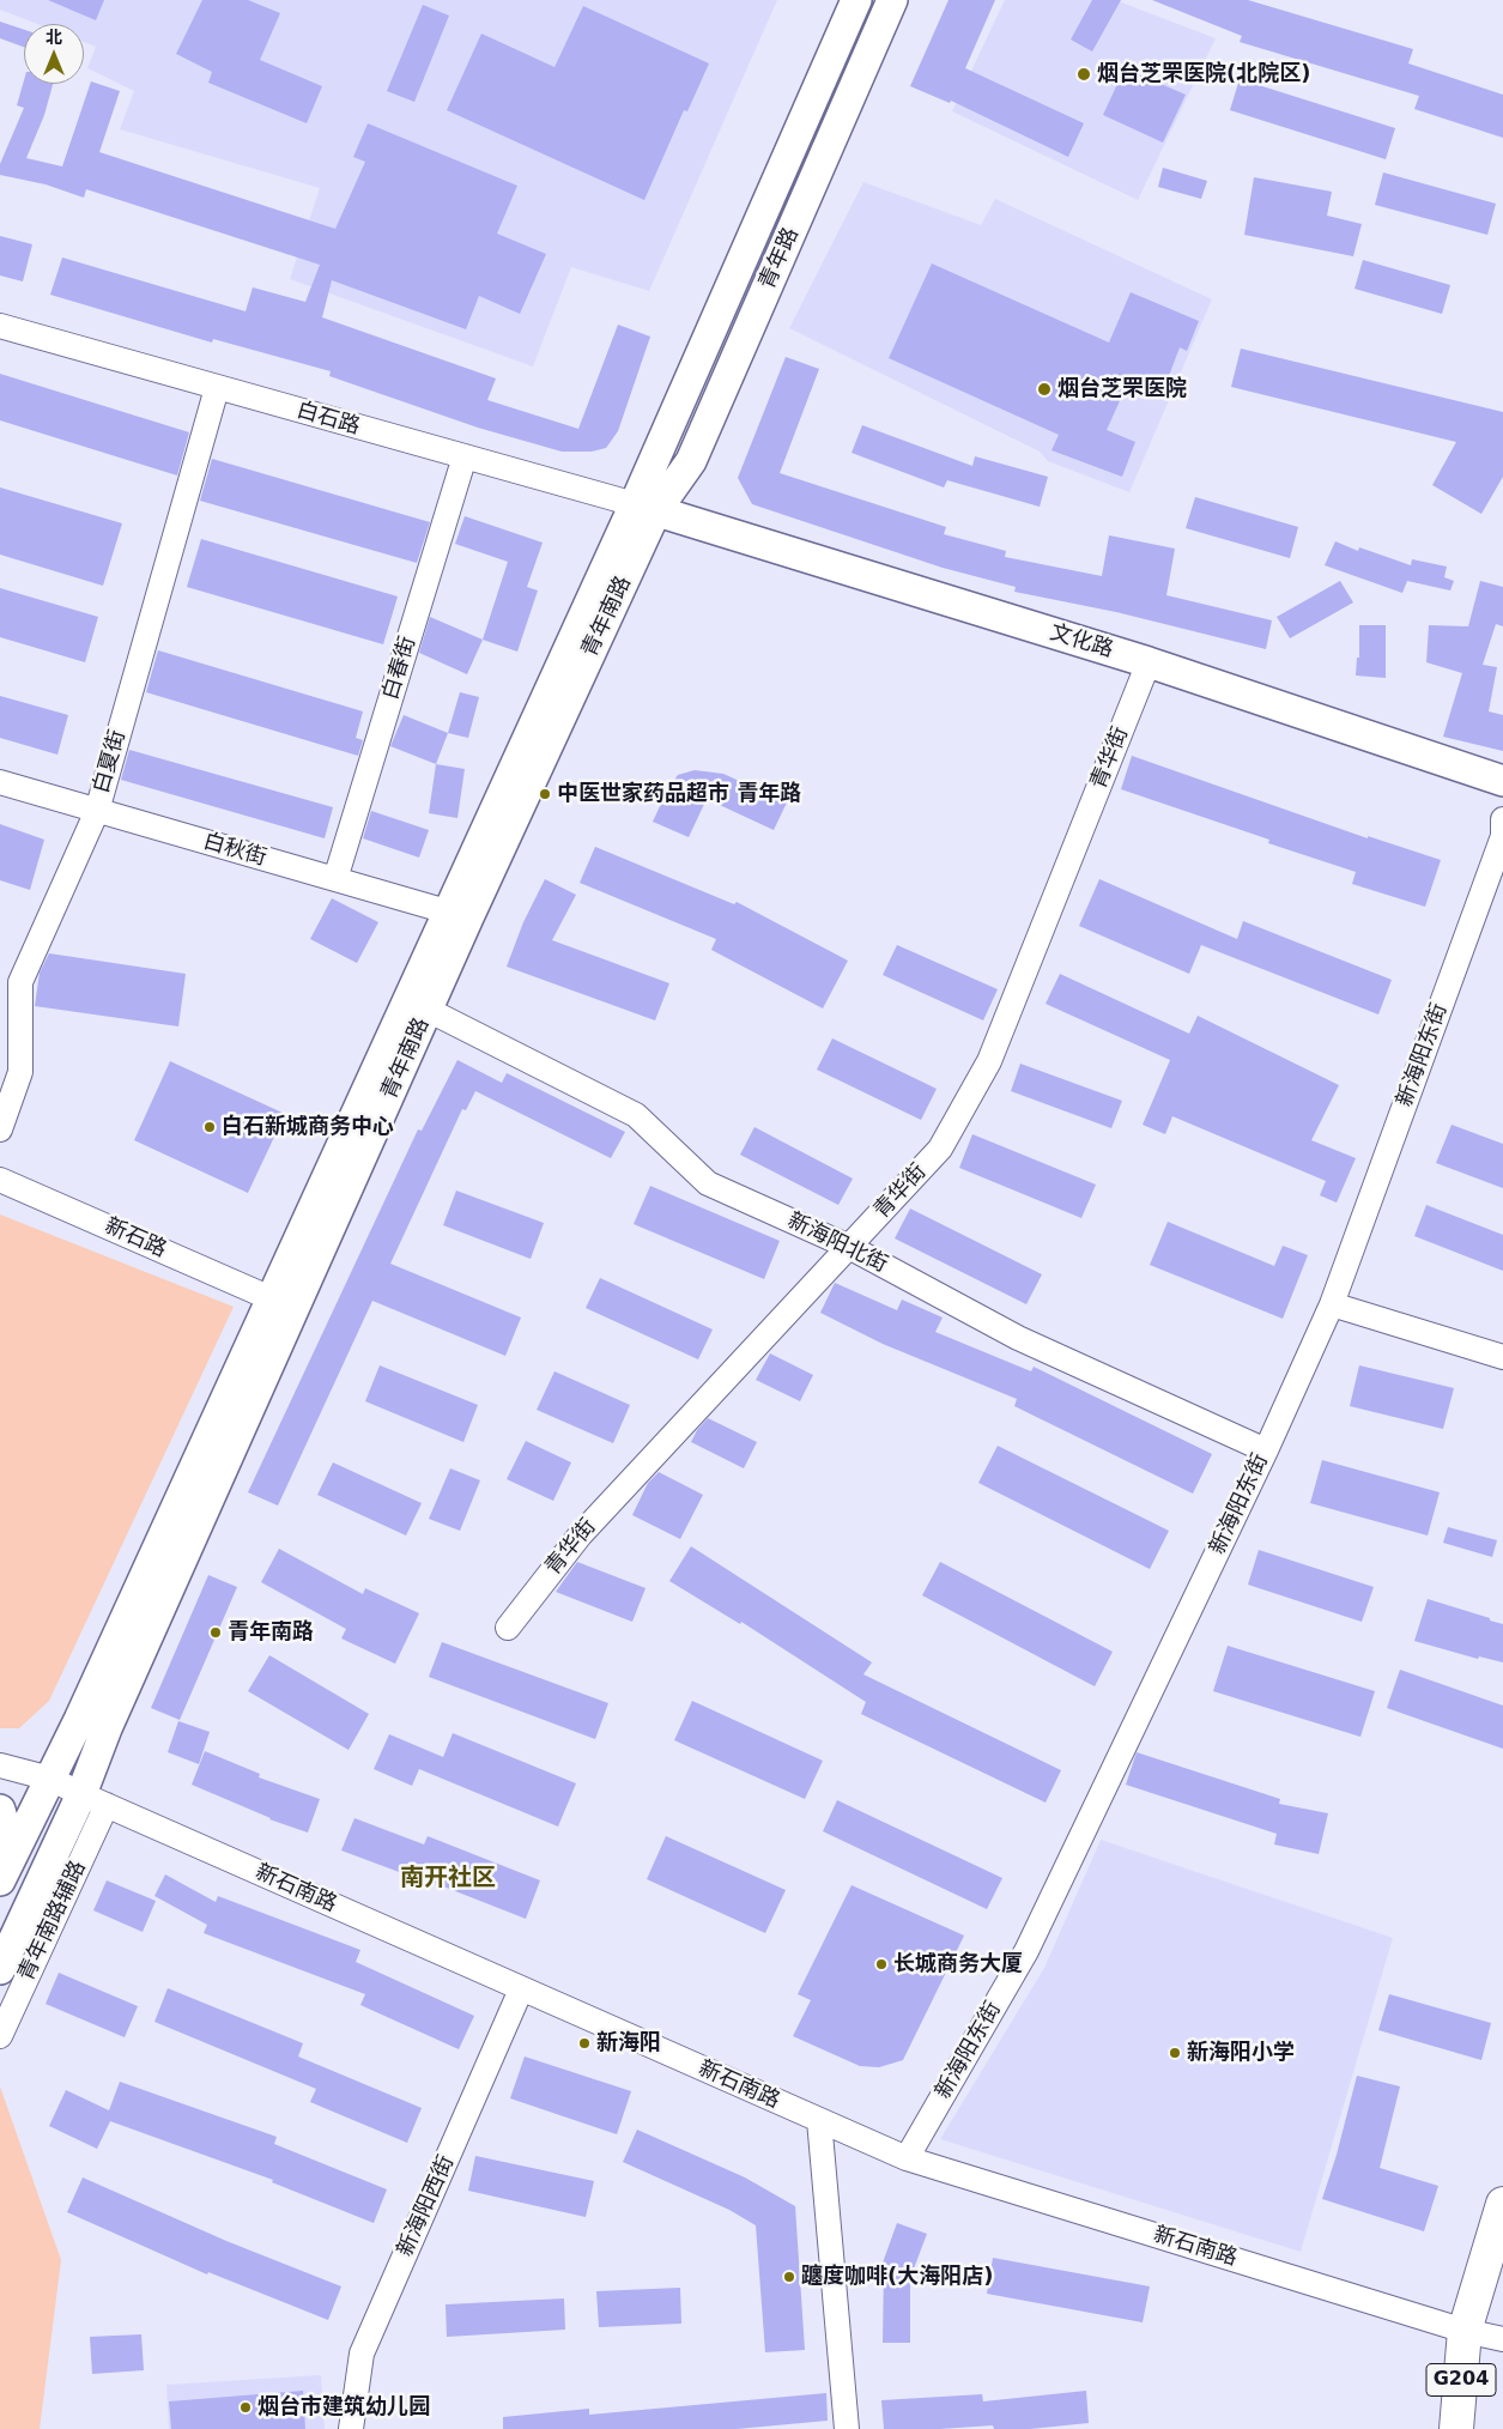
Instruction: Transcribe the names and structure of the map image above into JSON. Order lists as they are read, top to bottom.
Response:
{
  "streets": {
    "highway": ["G204"],
    "main road": ["青年路", "青年南路", "文化路"],
    "street": [
      "白石路",
      "白春街",
      "青华街",
      "白夏街",
      "白秋街",
      "新海阳东街",
      "新石路",
      "新海阳北街",
      "新石南路",
      "青年南路辅路",
      "新海阳西街"
    ]
  },
  "crossings": [
    ["青年路", "白石路"],
    ["青年路", "青年南路"],
    ["青年路", "文化路"],
    ["白石路", "青年南路"],
    ["白石路", "文化路"],
    ["白石路", "白春街"],
    ["白石路", "白夏街"],
    ["青年南路", "文化路"],
    ["青年南路", "白秋街"],
    ["青年南路", "新石路"],
    ["青年南路", "新海阳北街"],
    ["青年南路", "新石南路"],
    ["青年南路", "青年南路辅路"],
    ["文化路", "青华街"],
    ["白春街", "白秋街"],
    ["青华街", "新海阳北街"],
    ["白夏街", "白秋街"],
    ["新海阳东街", "新海阳北街"],
    ["新海阳东街", "新石南路"],
    ["新石南路", "青年南路辅路"],
    ["新石南路", "新海阳西街"],
    ["新石南路", "G204"]
  ],
  "districts": ["南开社区"],
  "places": [
    "烟台芝罘医院(北院区)",
    "烟台芝罘医院",
    "中医世家药品超市 青年路",
    "白石新城商务中心",
    "青年南路",
    "长城商务大厦",
    "新海阳",
    "新海阳小学",
    "躔度咖啡(大海阳店)",
    "烟台市建筑幼儿园"
  ],
  "north": "top"
}
